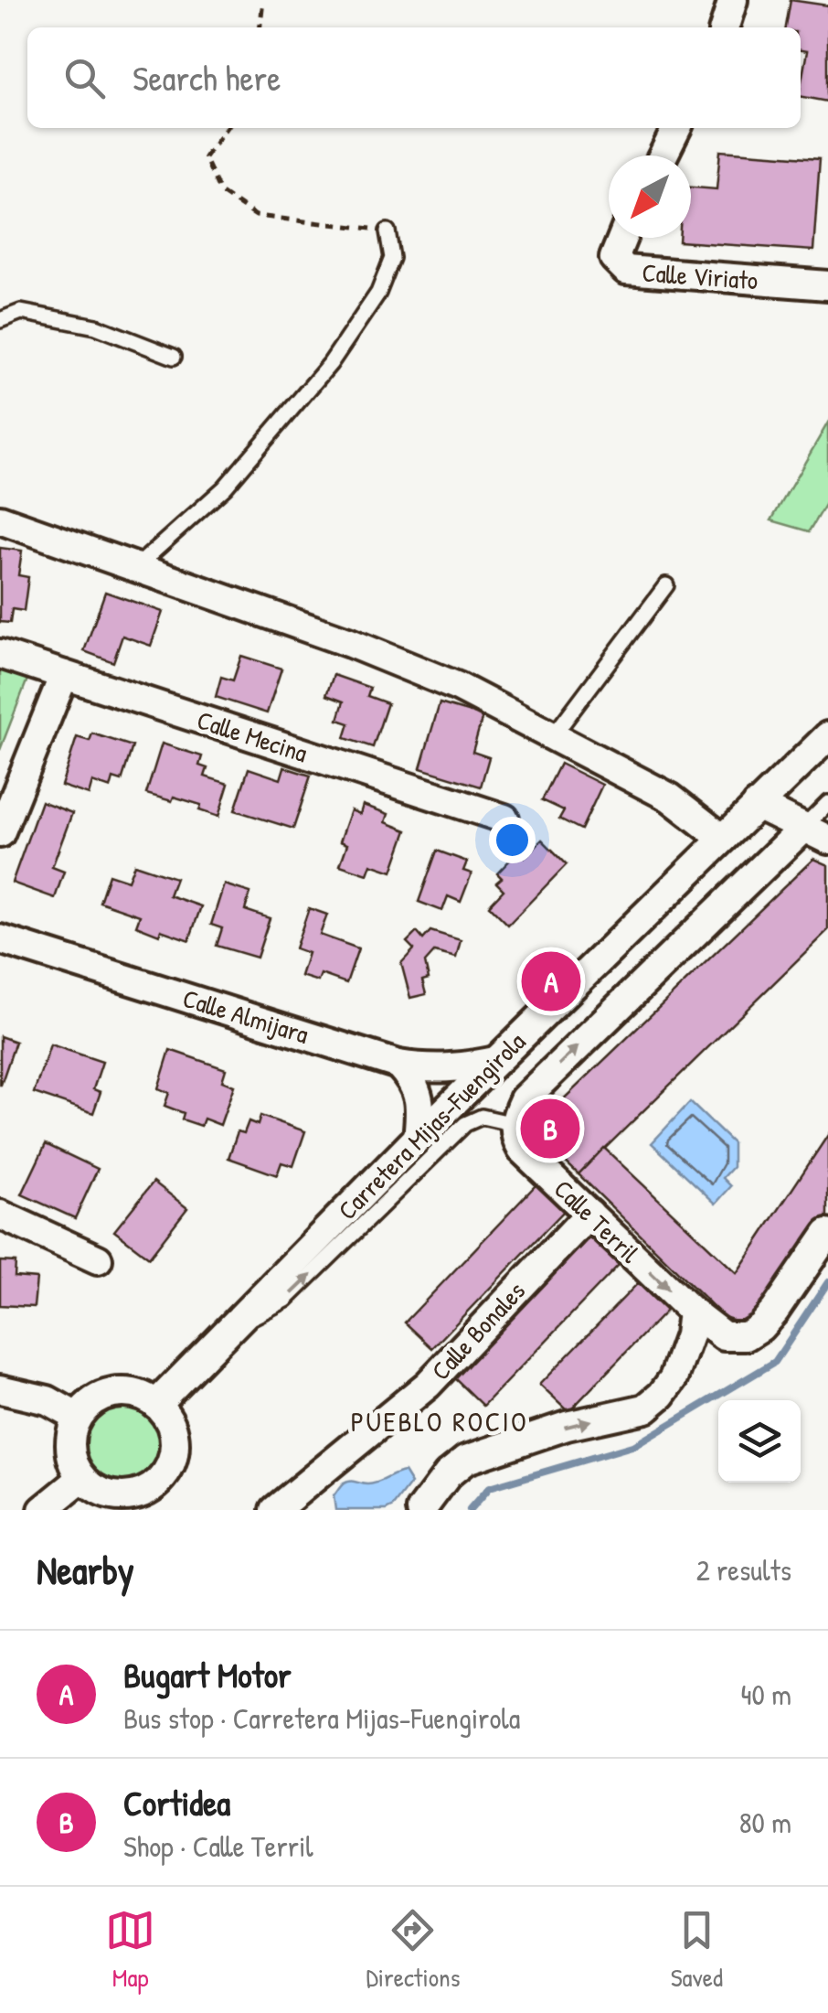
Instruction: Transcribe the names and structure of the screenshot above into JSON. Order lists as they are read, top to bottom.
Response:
{
  "streets": {
    "street": [
      "Calle Viriato",
      "Calle Mecina",
      "Calle Almijara",
      "Carretera Mijas-Fuengirola",
      "Calle Terril",
      "Calle Bonales"
    ]
  },
  "crossings": [
    ["Calle Almijara", "Carretera Mijas-Fuengirola"],
    ["Calle Terril", "Calle Bonales"]
  ],
  "districts": ["PUEBLO ROCIO"],
  "north": "bottom left",
  "page": {
    "search": "Search here",
    "pins": ["A", "B"],
    "heading": ["Nearby", "2 results"],
    "list": [
      {
        "mark": "A",
        "name": "Bugart Motor",
        "note": "Bus stop · Carretera Mijas-Fuengirola",
        "value": "40 m"
      },
      {
        "mark": "B",
        "name": "Cortidea",
        "note": "Shop · Calle Terril",
        "value": "80 m"
      }
    ],
    "nav": ["Map", "Directions", "Saved"]
  }
}
